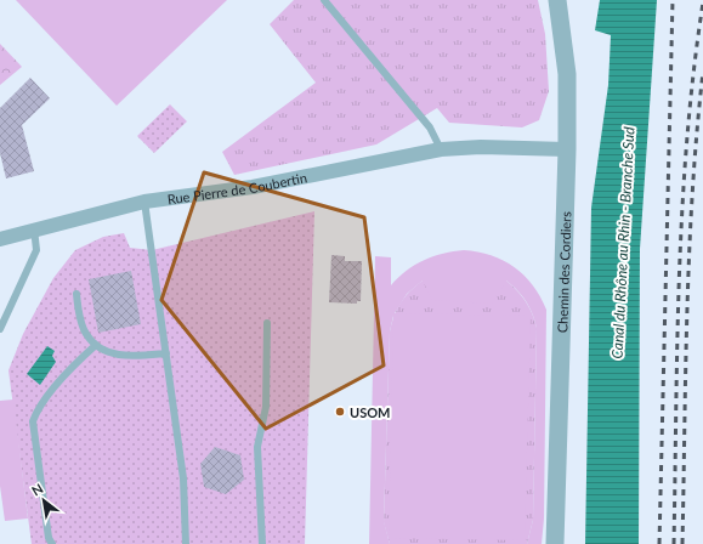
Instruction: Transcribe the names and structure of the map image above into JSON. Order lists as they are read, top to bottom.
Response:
{
  "streets": {
    "street": ["Rue Pierre de Coubertin", "Chemin des Cordiers"]
  },
  "crossings": [
    ["Rue Pierre de Coubertin", "Chemin des Cordiers"]
  ],
  "water": ["Canal du Rhône au Rhin - Branche Sud"],
  "places": ["USOM"],
  "north": "top left"
}
